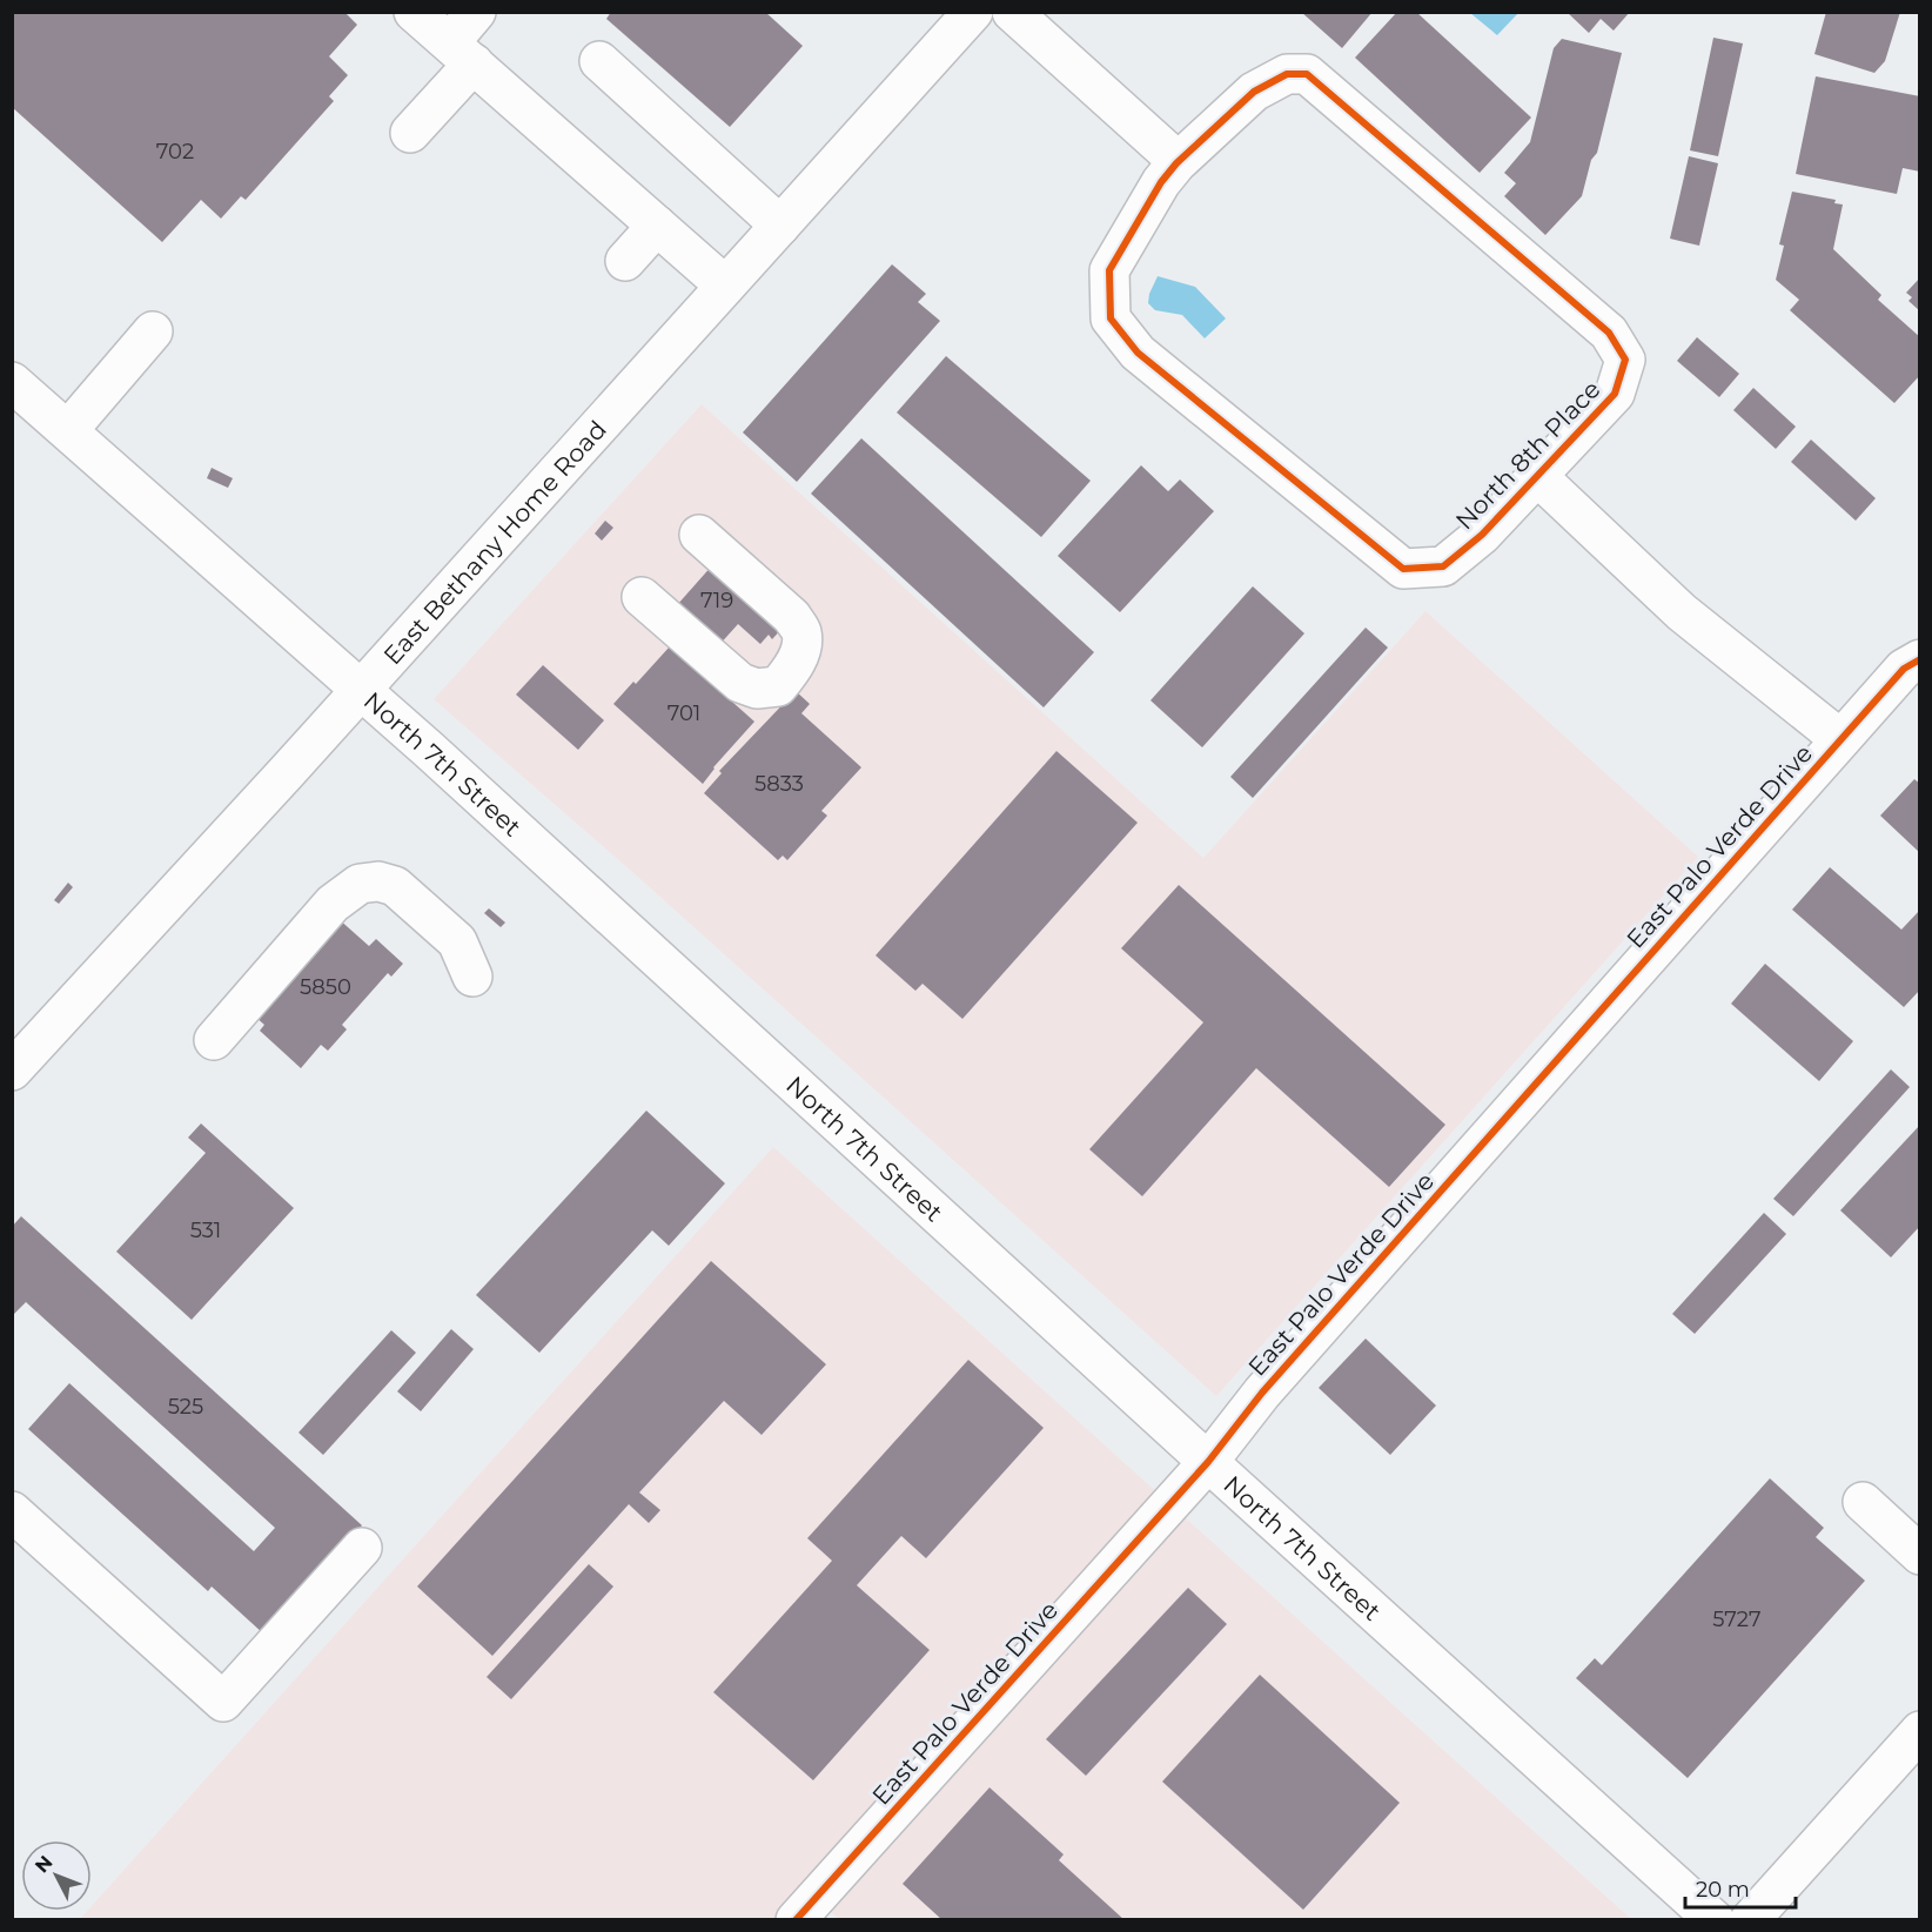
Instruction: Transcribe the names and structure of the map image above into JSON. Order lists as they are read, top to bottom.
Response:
{
  "streets": {
    "street": [
      "North 8th Place",
      "East Bethany Home Road",
      "North 7th Street",
      "East Palo Verde Drive"
    ]
  },
  "crossings": [
    ["North 8th Place", "East Palo Verde Drive"],
    ["East Bethany Home Road", "North 7th Street"],
    ["North 7th Street", "East Palo Verde Drive"]
  ],
  "house_numbers": [
    "702",
    "719",
    "701",
    "5833",
    "5850",
    "531",
    "525",
    "5727"
  ],
  "scale_bar": "20 m",
  "north": "top left"
}
